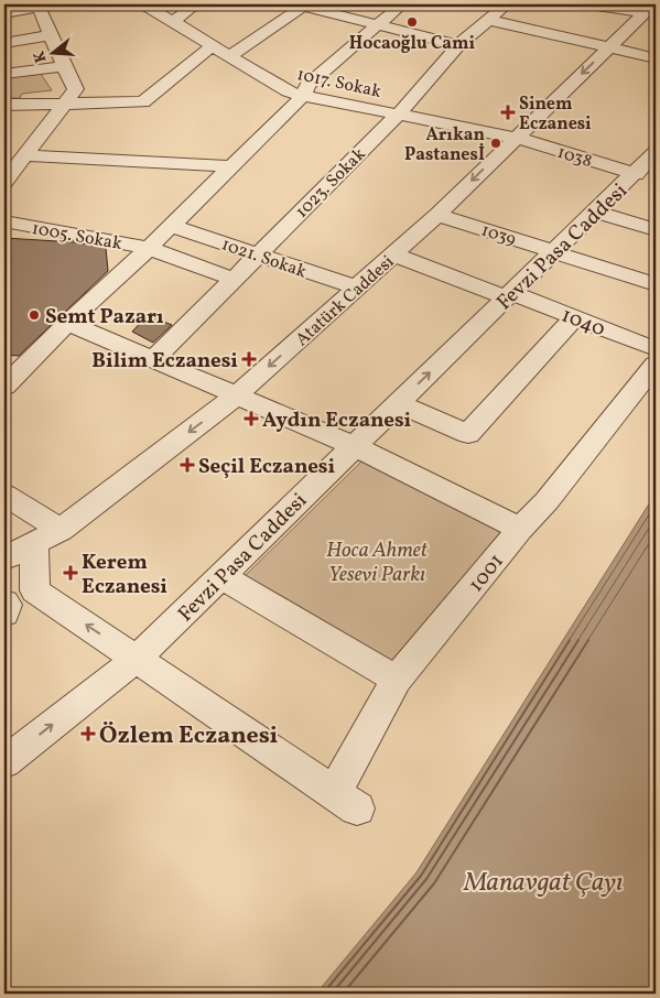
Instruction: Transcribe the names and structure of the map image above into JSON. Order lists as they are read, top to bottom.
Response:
{
  "streets": {
    "street": [
      "1017. Sokak",
      "1038",
      "1023. Sokak",
      "1039",
      "1005. Sokak",
      "Fevzi Pasa Caddesi",
      "1021. Sokak",
      "Atatürk Caddesi",
      "1040",
      "1001"
    ]
  },
  "crossings": [
    ["1017. Sokak", "1038"],
    ["1017. Sokak", "1023. Sokak"],
    ["1017. Sokak", "Atatürk Caddesi"],
    ["1038", "Fevzi Pasa Caddesi"],
    ["1038", "Atatürk Caddesi"],
    ["1023. Sokak", "1005. Sokak"],
    ["1023. Sokak", "1021. Sokak"],
    ["1039", "Fevzi Pasa Caddesi"],
    ["1039", "Atatürk Caddesi"],
    ["Fevzi Pasa Caddesi", "1040"],
    ["Fevzi Pasa Caddesi", "1001"],
    ["1021. Sokak", "Atatürk Caddesi"],
    ["Atatürk Caddesi", "1040"]
  ],
  "one_way": ["Fevzi Pasa Caddesi"],
  "water": ["Manavgat Çayı"],
  "parks": ["Hoca Ahmet Yesevi Parkı"],
  "places": {
    "other": ["Hocaoğlu Cami", "Arıkan Pastanesİ", "Semt Pazarı"],
    "health": [
      "Sinem Eczanesi",
      "Bilim Eczanesi",
      "Aydın Eczanesi",
      "Seçil Eczanesi",
      "Kerem Eczanesi",
      "Özlem Eczanesi"
    ]
  },
  "north": "left"
}
